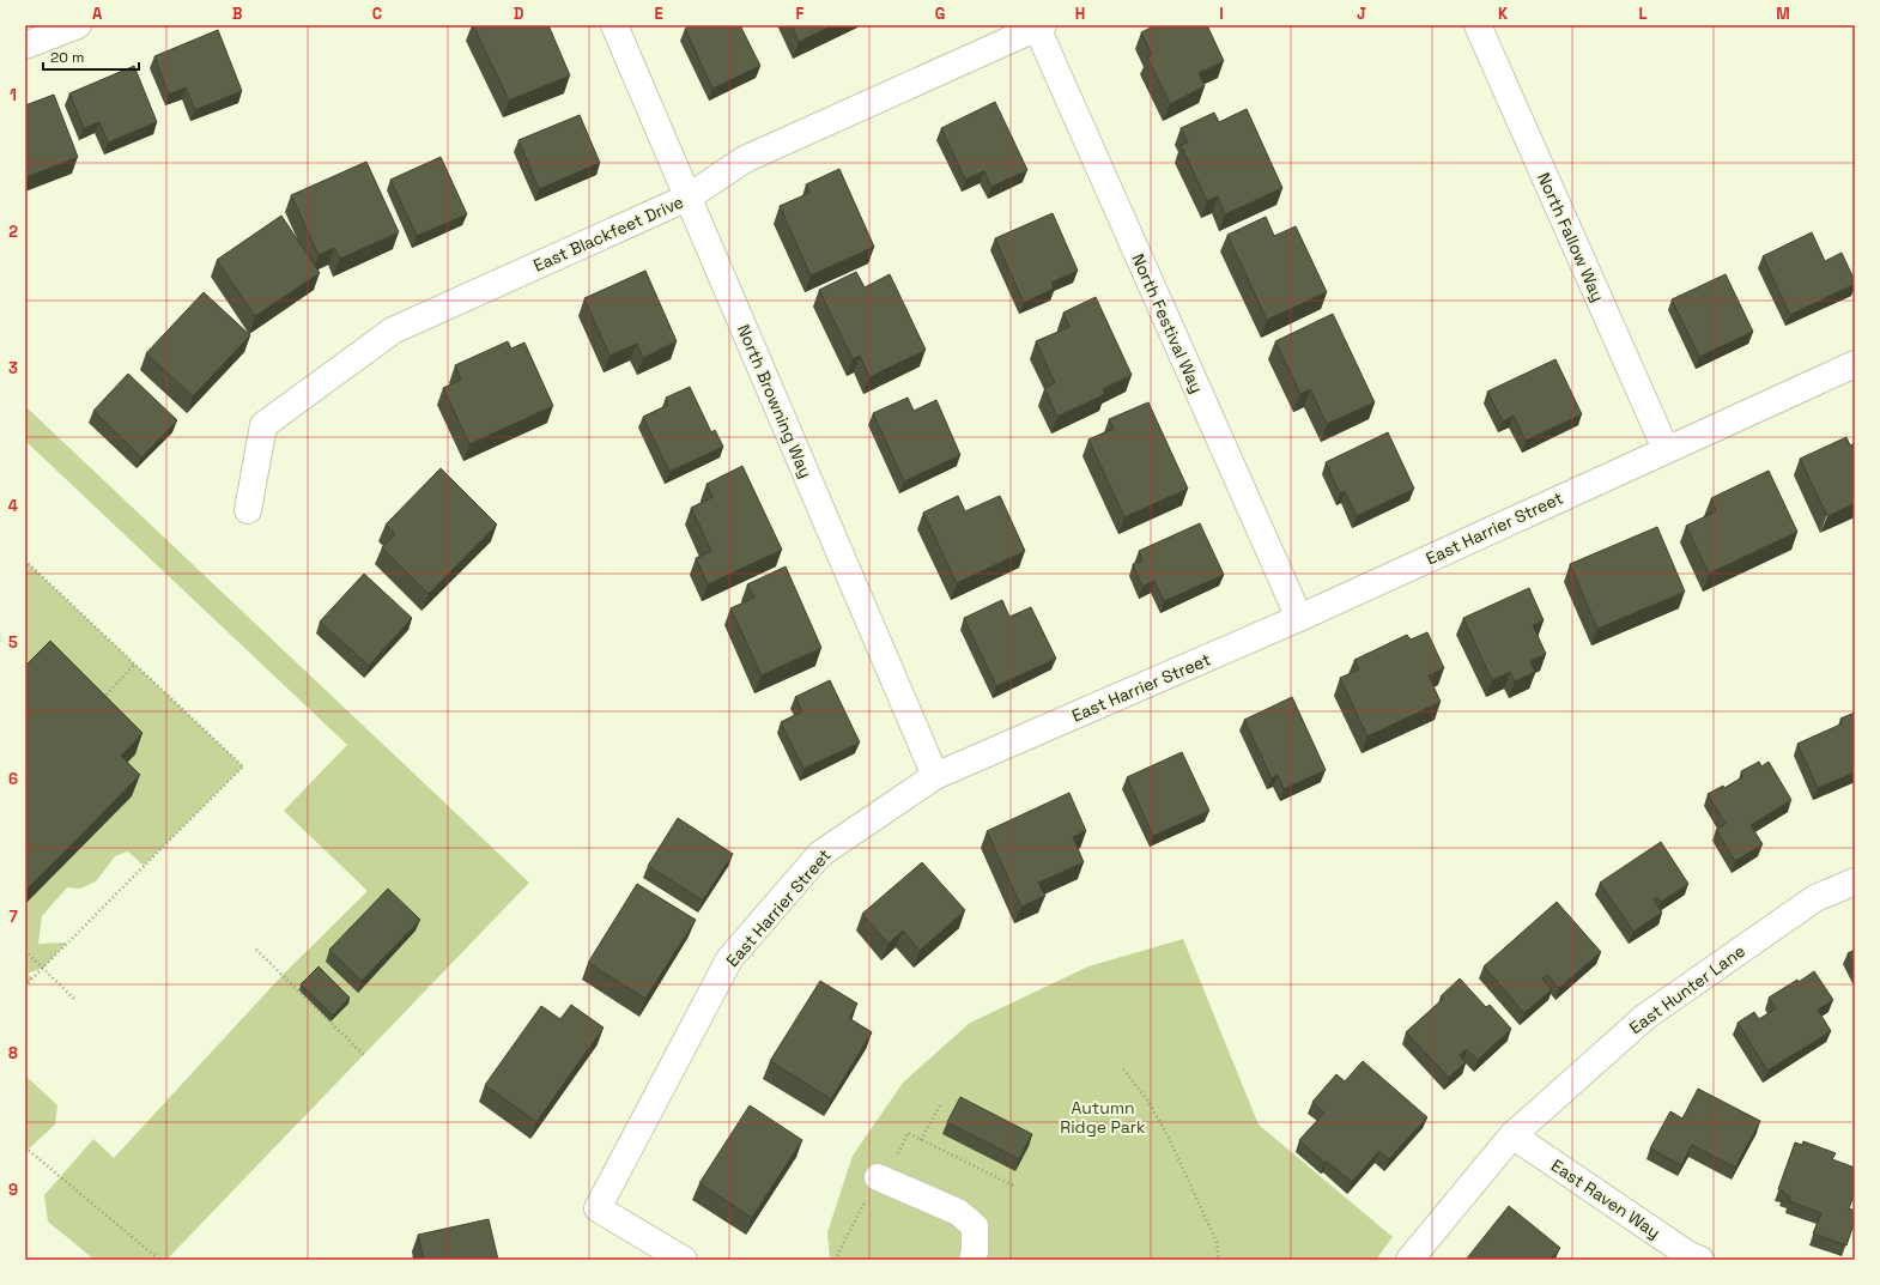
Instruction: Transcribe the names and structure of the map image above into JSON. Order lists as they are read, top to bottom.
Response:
{
  "streets": {
    "street": [
      "East Blackfeet Drive",
      "North Fallow Way",
      "North Festival Way",
      "North Browning Way",
      "East Harrier Street",
      "East Hunter Lane",
      "East Raven Way"
    ]
  },
  "crossings": [
    ["East Blackfeet Drive", "North Festival Way"],
    ["East Blackfeet Drive", "North Browning Way"],
    ["North Fallow Way", "East Harrier Street"],
    ["North Festival Way", "East Harrier Street"],
    ["North Browning Way", "East Harrier Street"],
    ["East Hunter Lane", "East Raven Way"]
  ],
  "parks": ["Autumn Ridge Park"],
  "scale_bar": "20 m",
  "grid": {
    "columns": [
      "A",
      "B",
      "C",
      "D",
      "E",
      "F",
      "G",
      "H",
      "I",
      "J",
      "K",
      "L",
      "M"
    ],
    "rows": [
      "1",
      "2",
      "3",
      "4",
      "5",
      "6",
      "7",
      "8",
      "9"
    ]
  }
}
